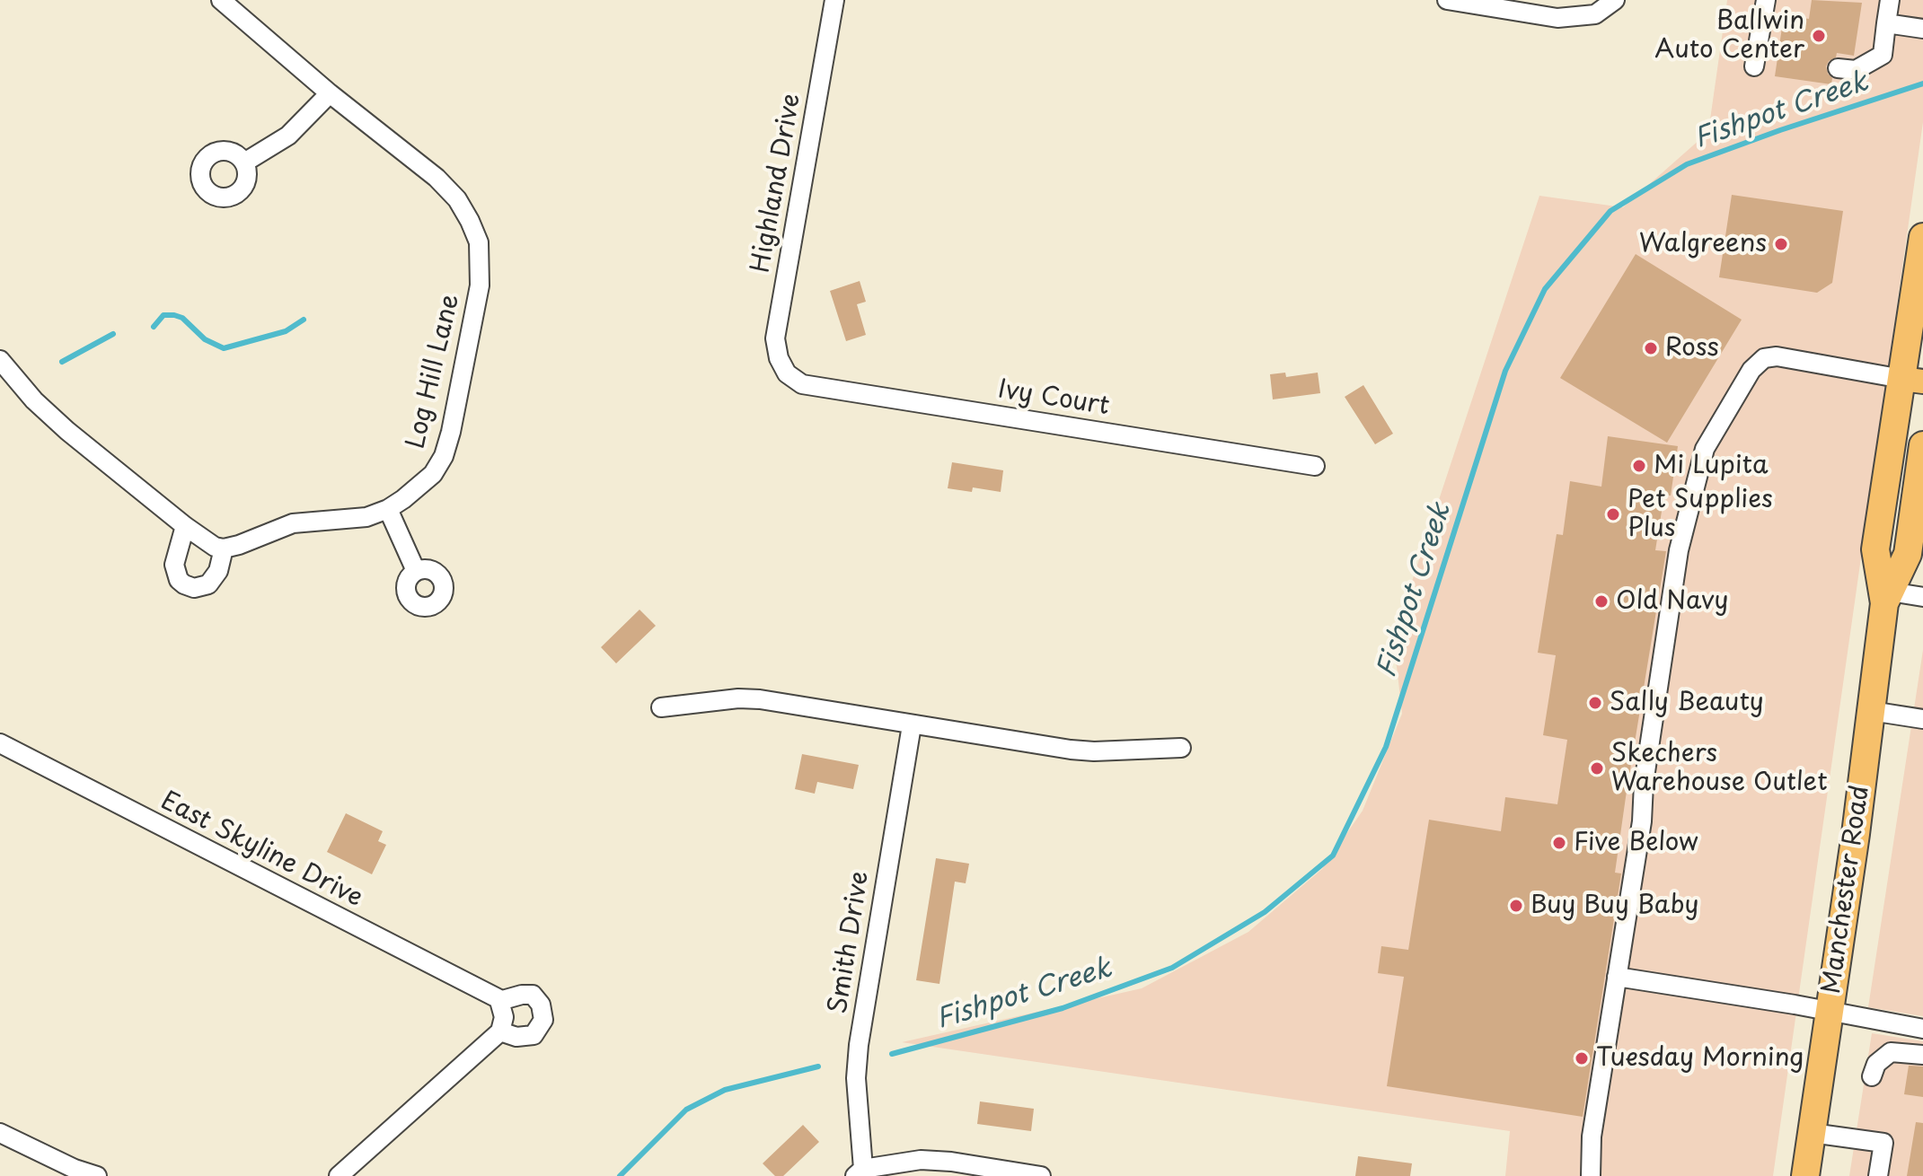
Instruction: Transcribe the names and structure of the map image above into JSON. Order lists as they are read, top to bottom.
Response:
{
  "streets": {
    "highway": ["Manchester Road"],
    "street": [
      "Highland Drive",
      "Log Hill Lane",
      "Ivy Court",
      "East Skyline Drive",
      "Smith Drive"
    ]
  },
  "crossings": [
    ["Highland Drive", "Ivy Court"]
  ],
  "water": ["Fishpot Creek"],
  "places": [
    "Ballwin Auto Center",
    "Walgreens",
    "Ross",
    "Mi Lupita",
    "Pet Supplies Plus",
    "Old Navy",
    "Sally Beauty",
    "Skechers Warehouse Outlet",
    "Five Below",
    "Buy Buy Baby",
    "Tuesday Morning"
  ]
}
